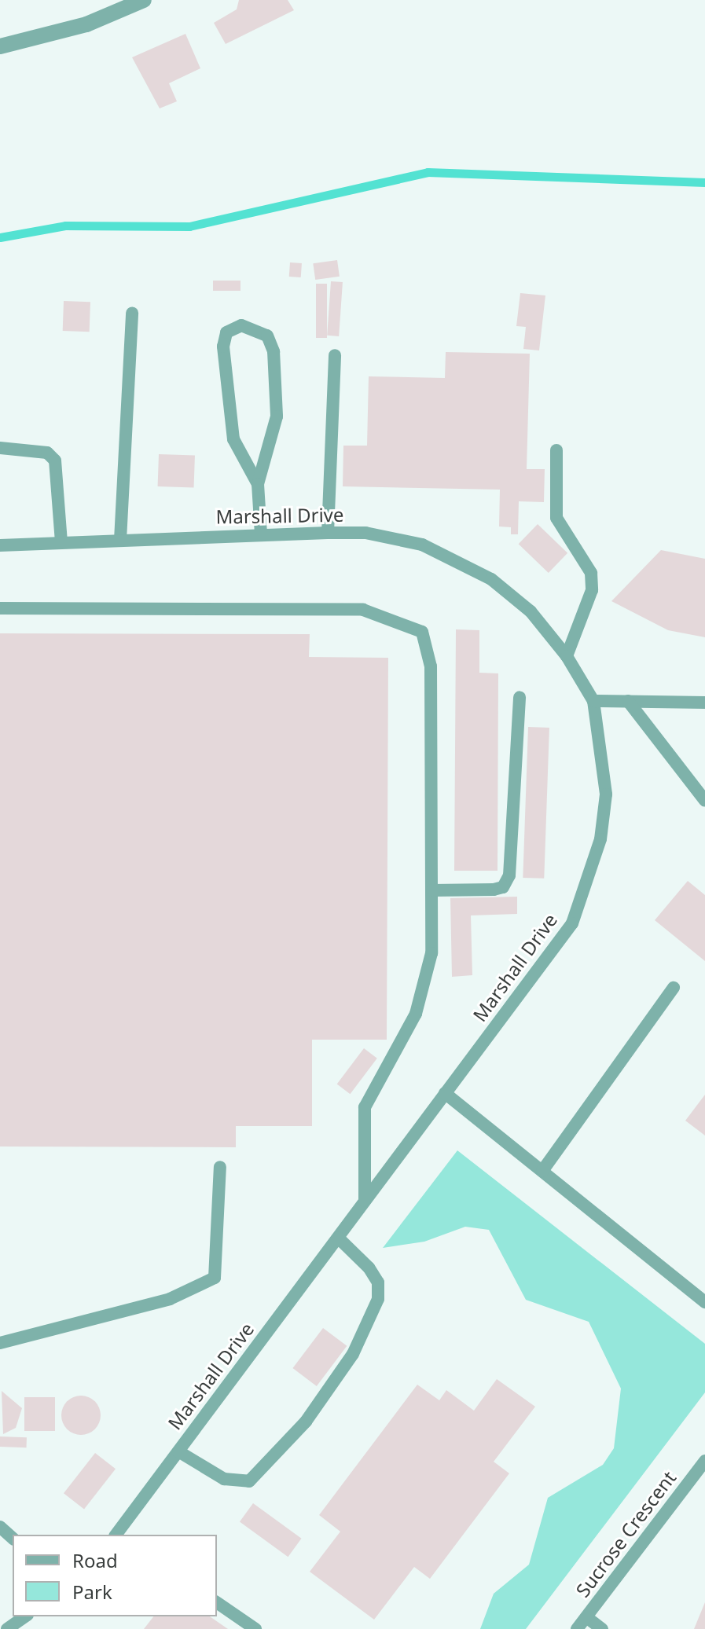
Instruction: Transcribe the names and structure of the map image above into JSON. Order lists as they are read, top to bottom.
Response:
{
  "streets": {
    "lane": ["Marshall Drive", "Sucrose Crescent"]
  },
  "legend": ["Road", "Park"]
}
